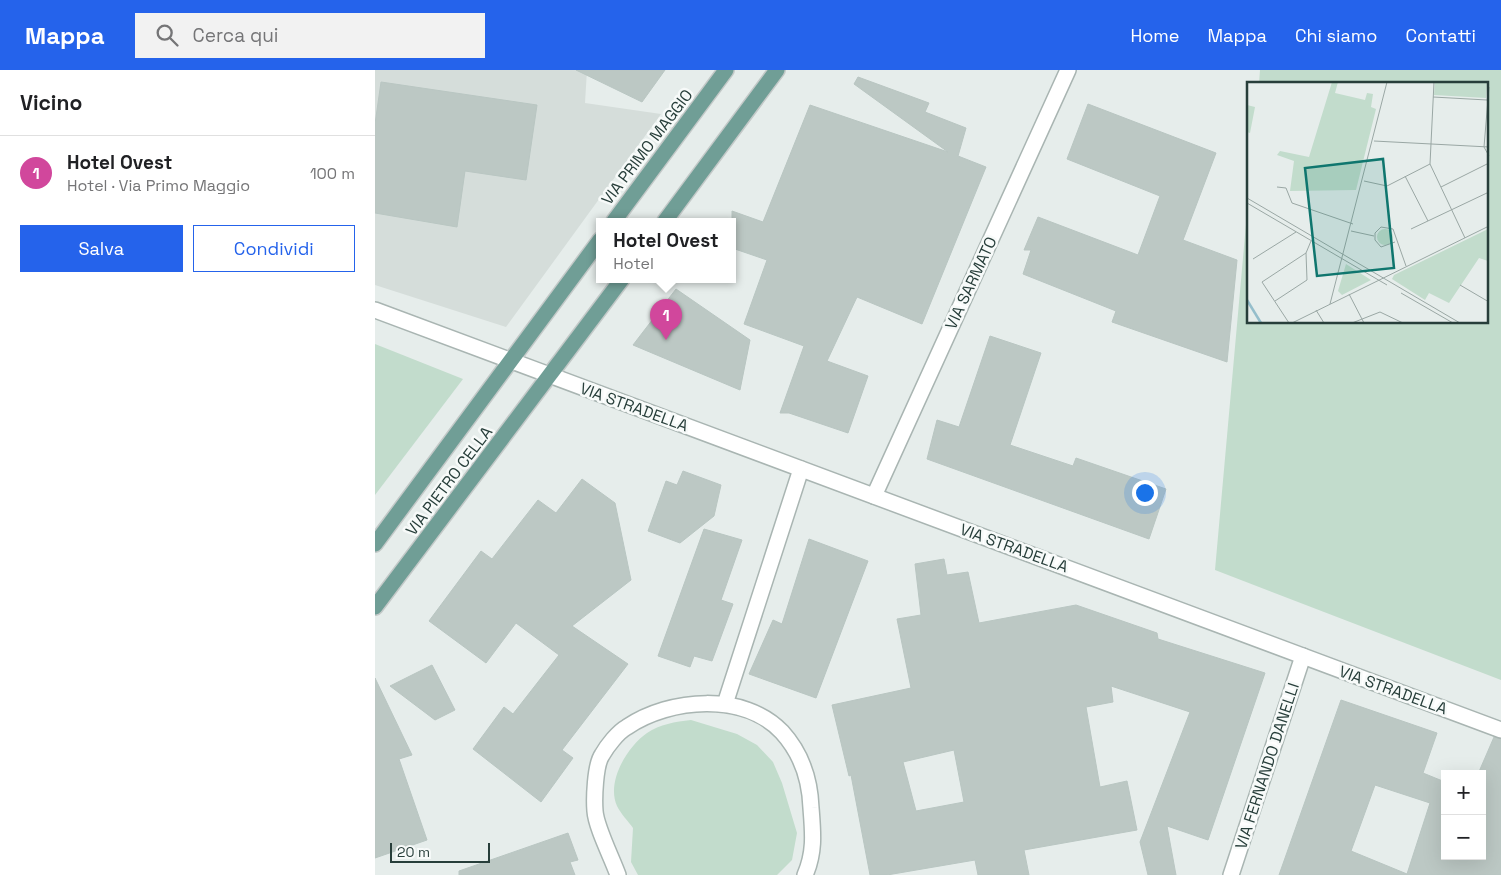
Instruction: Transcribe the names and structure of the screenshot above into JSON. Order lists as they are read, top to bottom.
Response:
{
  "streets": {
    "main road": ["VIA PRIMO MAGGIO", "VIA PIETRO CELLA"],
    "street": ["VIA SARMATO", "VIA STRADELLA", "VIA FERNANDO DANELLI"]
  },
  "crossings": [
    ["VIA SARMATO", "VIA STRADELLA"],
    ["VIA STRADELLA", "VIA PIETRO CELLA"],
    ["VIA STRADELLA", "VIA FERNANDO DANELLI"]
  ],
  "scale_bar": "20 m",
  "page": {
    "header": "Mappa",
    "search": "Cerca qui",
    "nav": [
      "Home",
      "Mappa",
      "Chi siamo",
      "Contatti"
    ],
    "heading": "Vicino",
    "list": [
      {
        "mark": "1",
        "name": "Hotel Ovest",
        "note": "Hotel · Via Primo Maggio",
        "value": "100 m"
      }
    ],
    "buttons": ["Salva", "Condividi"],
    "popup": ["Hotel Ovest", "Hotel"],
    "pins": "1",
    "map_buttons": ["+", "−"],
    "scale": "20 m"
  }
}
